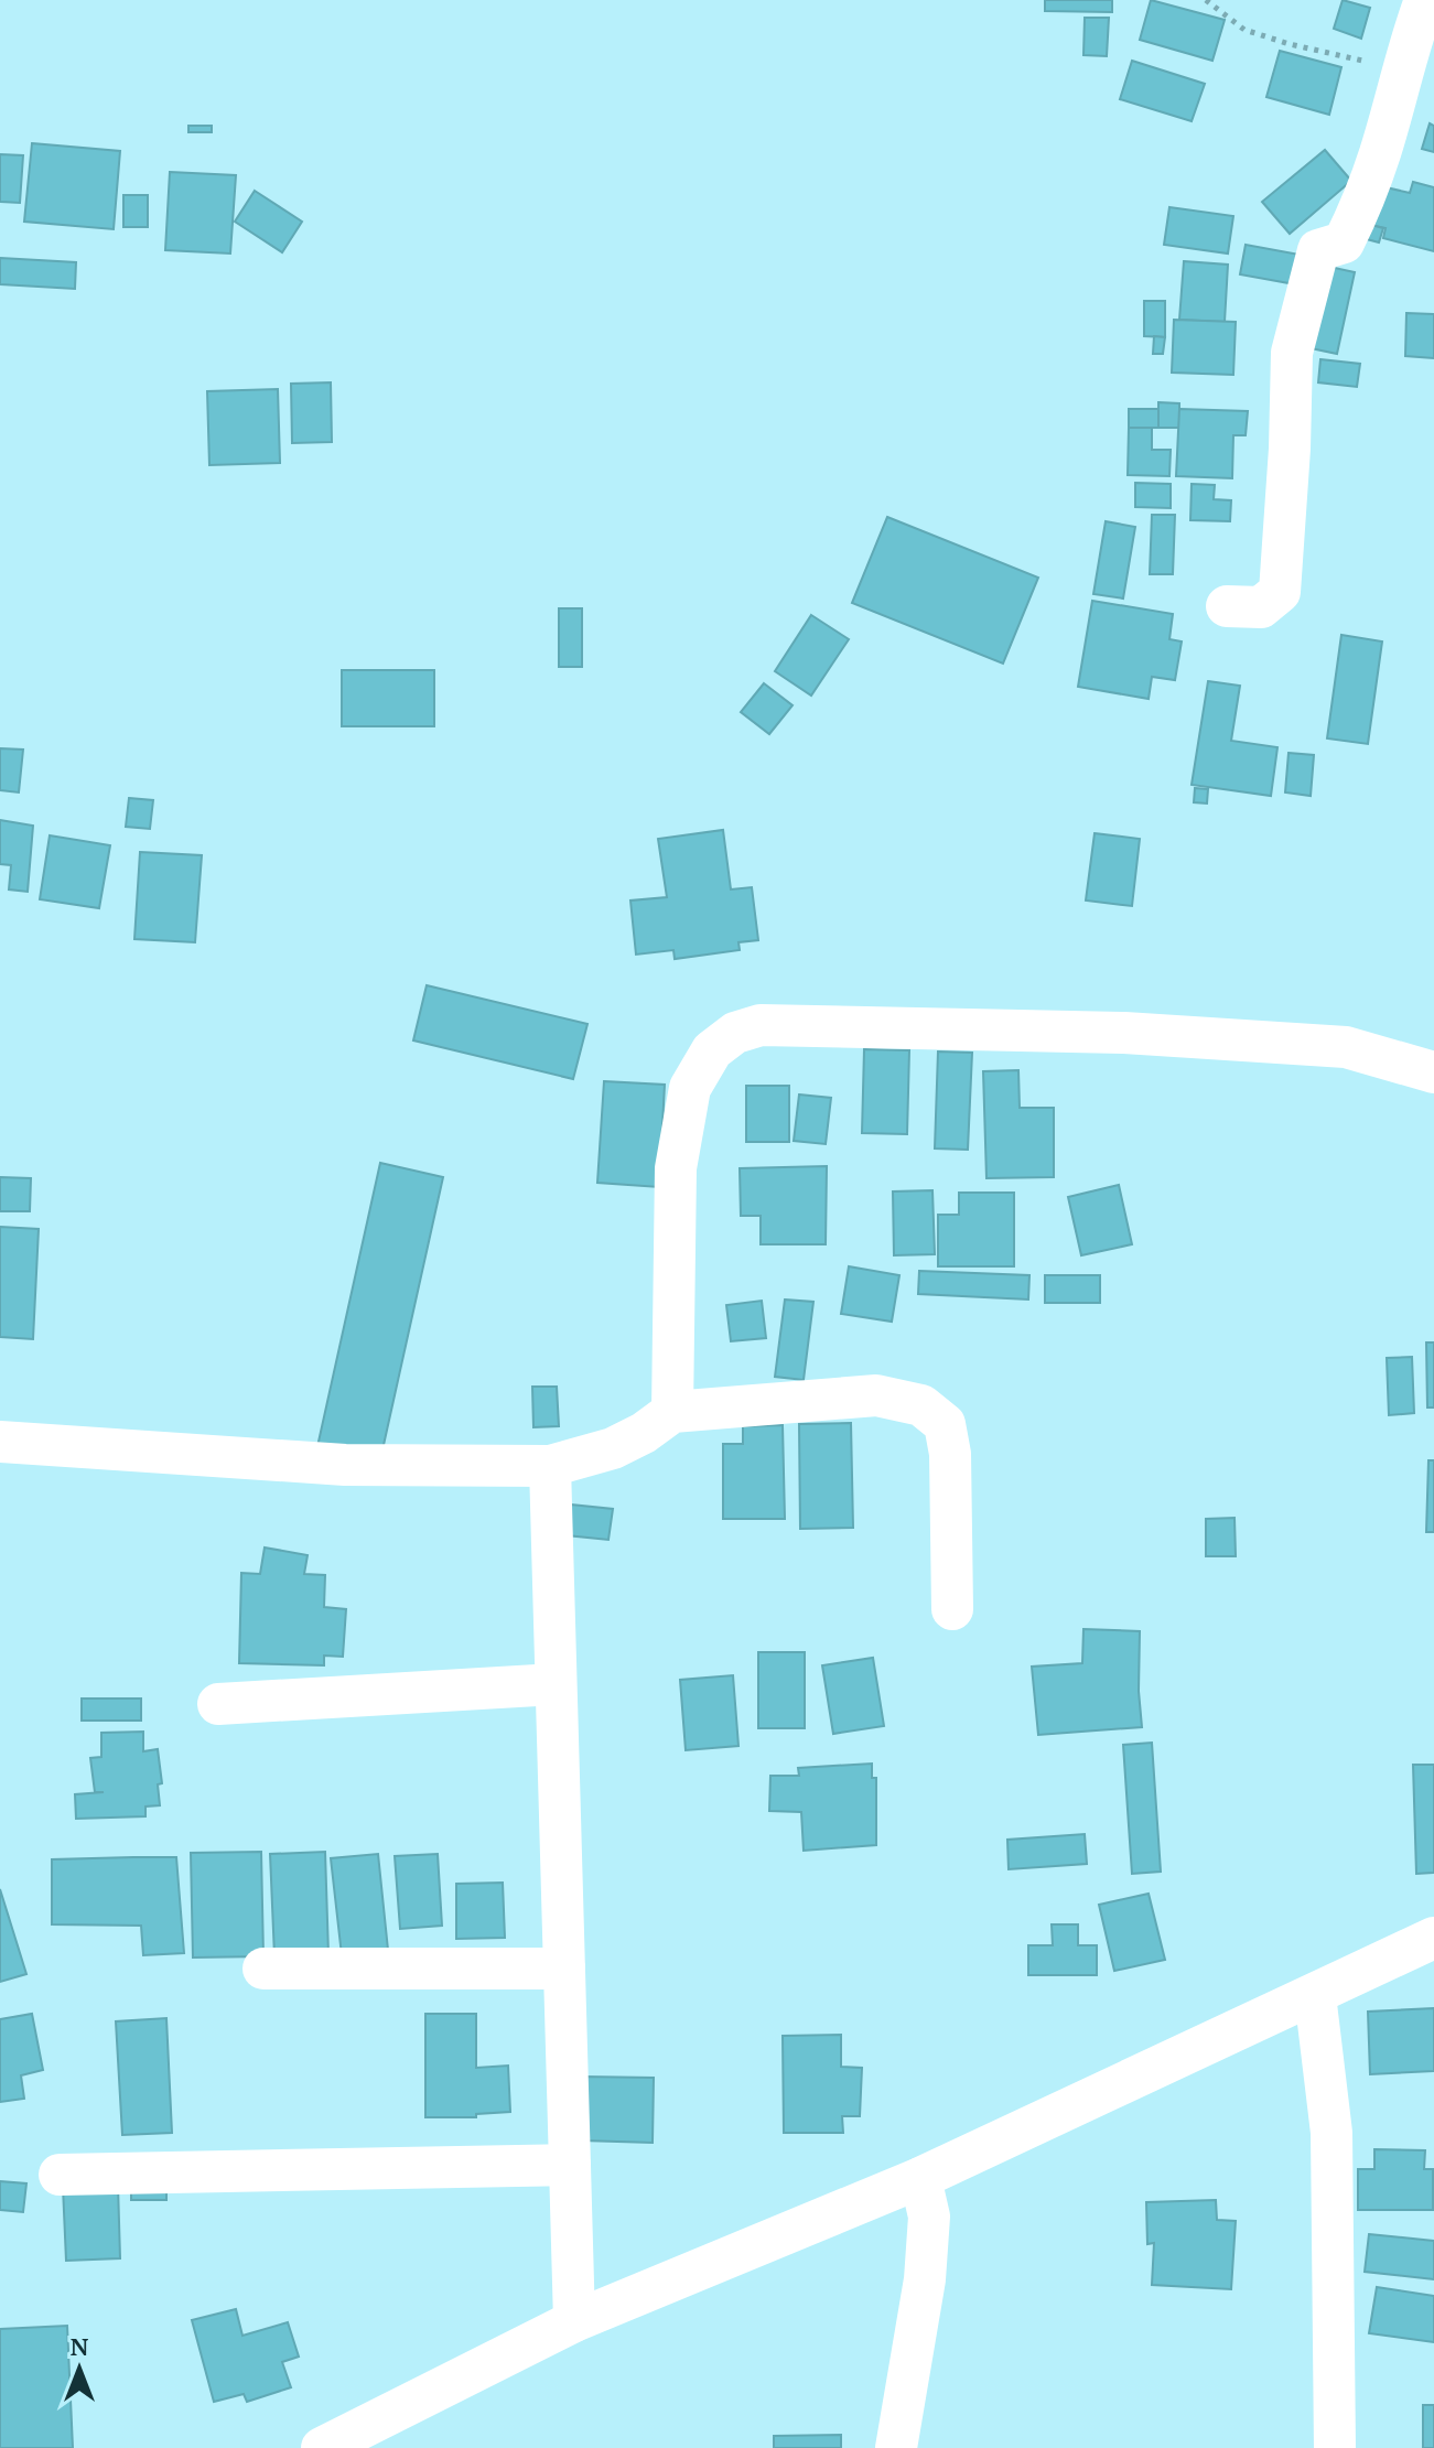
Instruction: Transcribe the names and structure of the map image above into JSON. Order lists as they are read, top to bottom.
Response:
{
  "north": "top"
}
